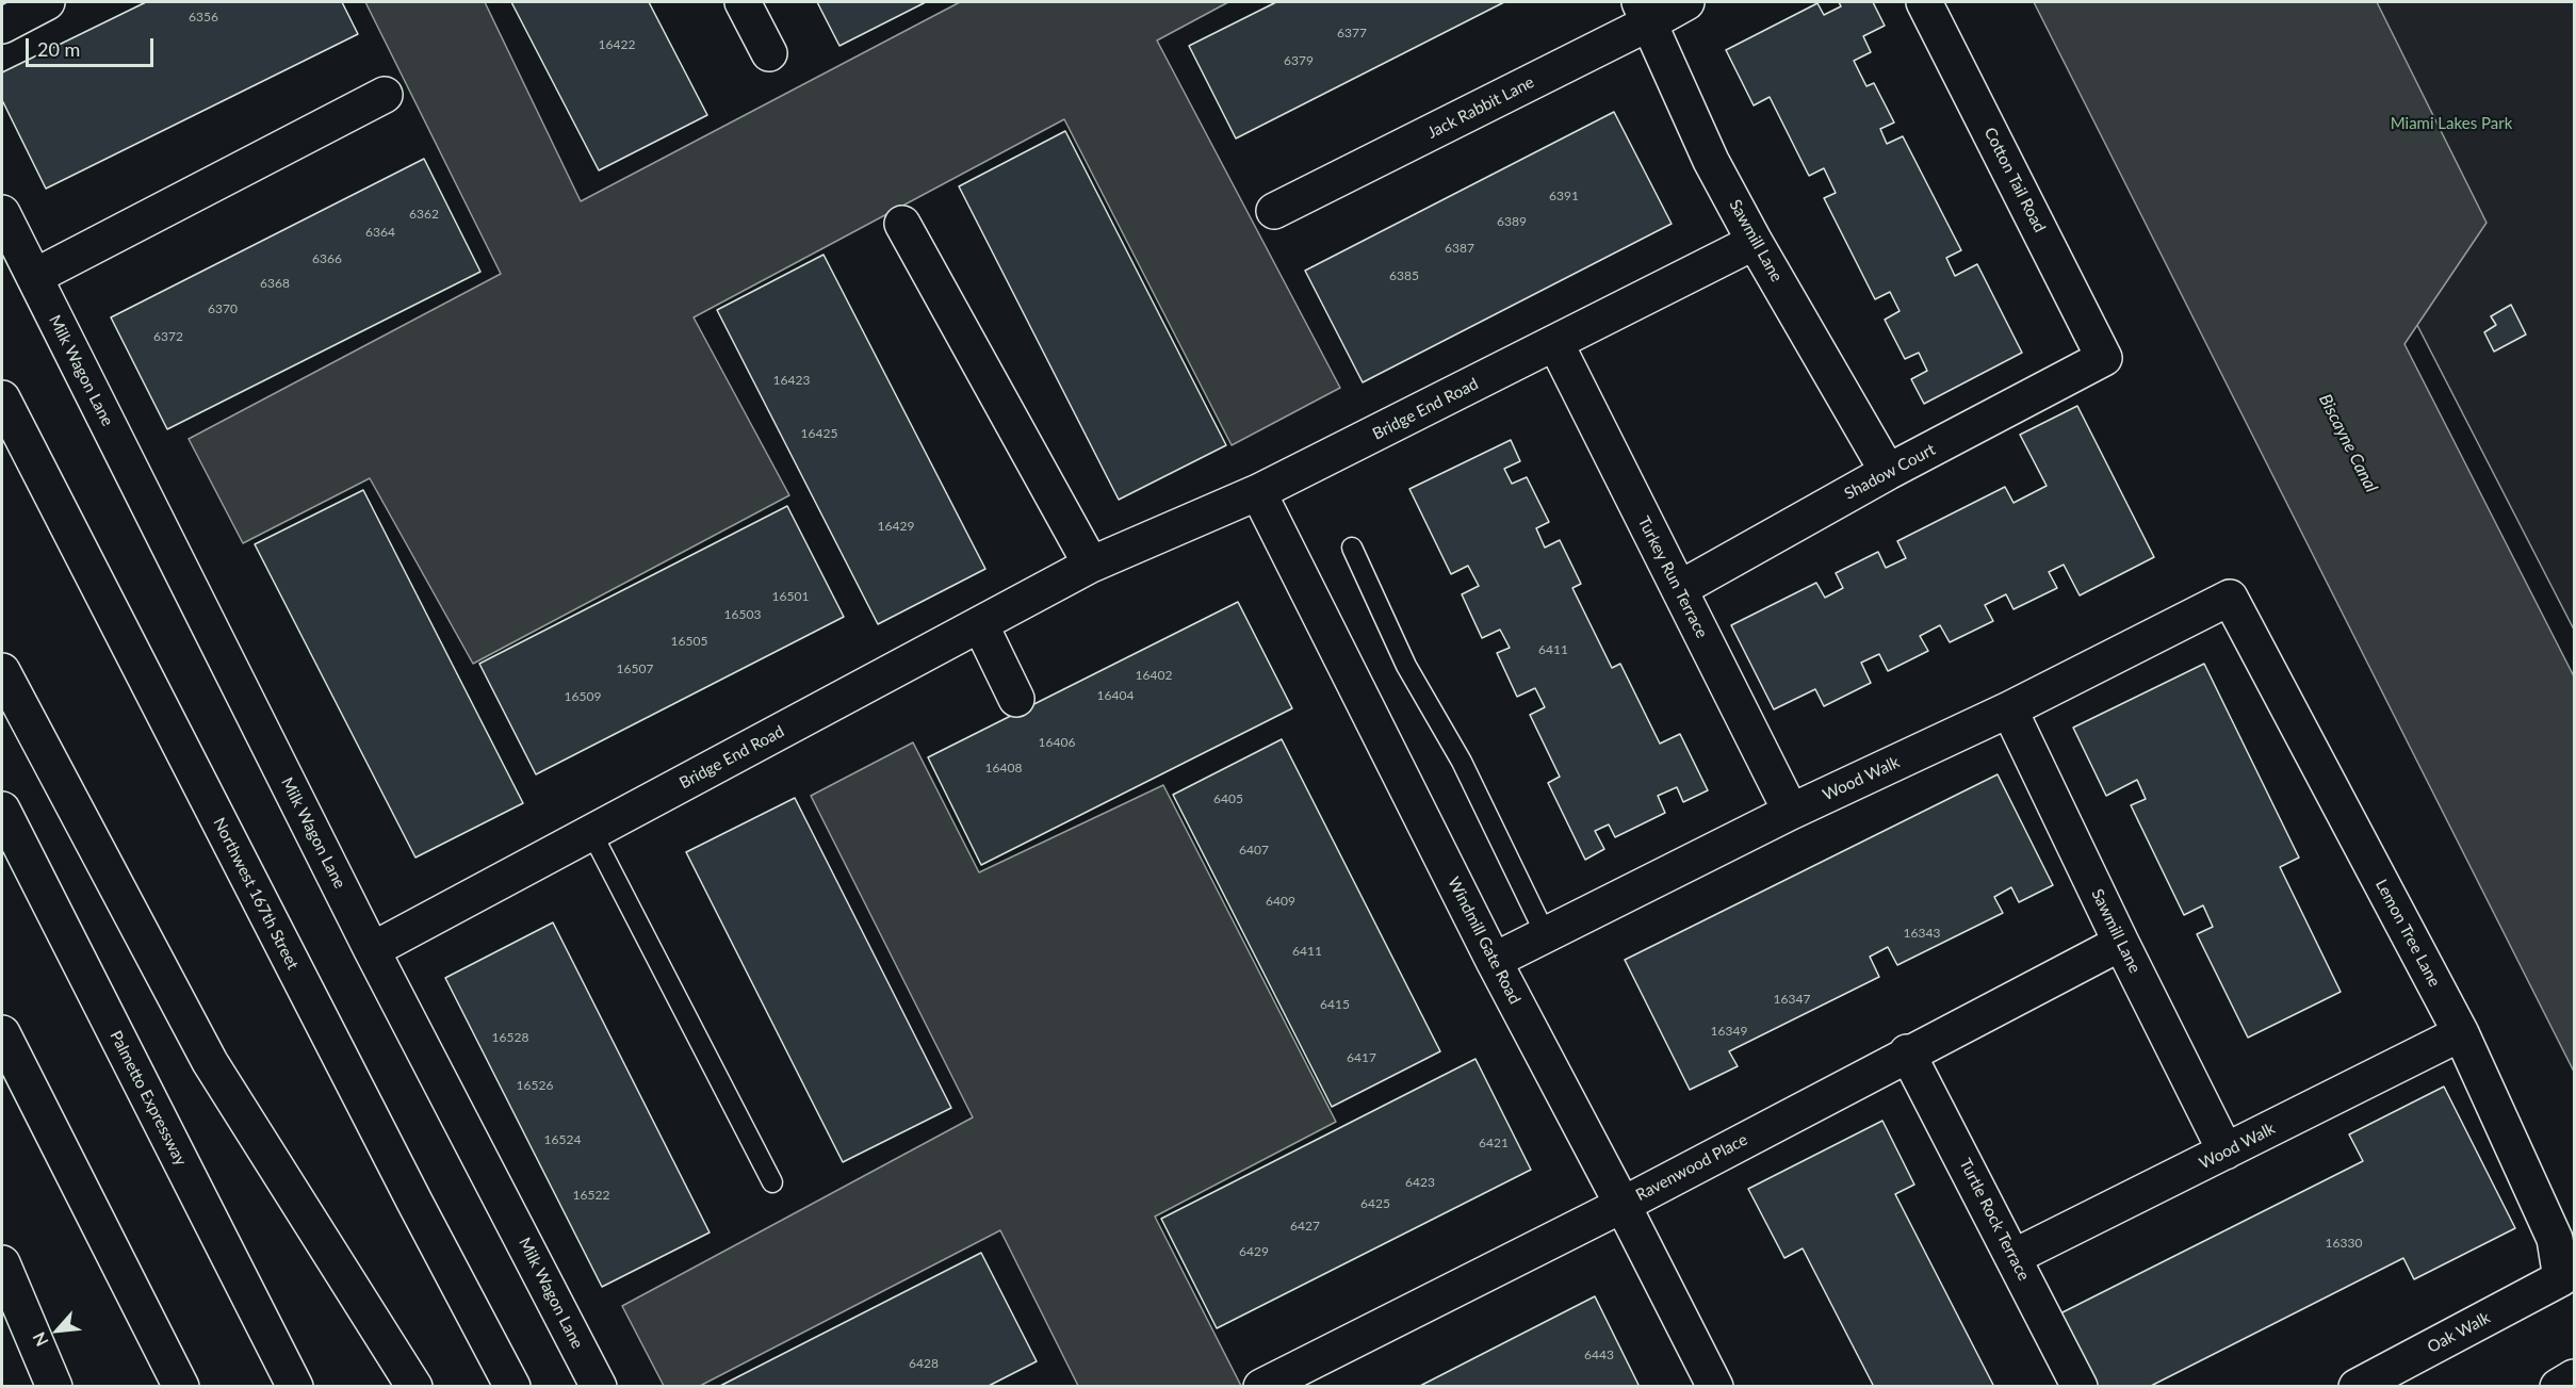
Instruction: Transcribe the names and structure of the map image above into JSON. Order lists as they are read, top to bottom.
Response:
{
  "streets": {
    "main road": [
      "Jack Rabbit Lane",
      "Cotton Tail Road",
      "Sawmill Lane",
      "Milk Wagon Lane",
      "Bridge End Road",
      "Shadow Court",
      "Turkey Run Terrace",
      "Wood Walk",
      "Northwest 167th Street",
      "Lemon Tree Lane",
      "Windmill Gate Road",
      "Palmetto Expressway",
      "Ravenwood Place",
      "Turtle Rock Terrace",
      "Oak Walk"
    ]
  },
  "crossings": [
    ["Jack Rabbit Lane", "Sawmill Lane"],
    ["Cotton Tail Road", "Shadow Court"],
    ["Sawmill Lane", "Bridge End Road"],
    ["Sawmill Lane", "Shadow Court"],
    ["Sawmill Lane", "Wood Walk"],
    ["Sawmill Lane", "Ravenwood Place"],
    ["Milk Wagon Lane", "Bridge End Road"],
    ["Bridge End Road", "Turkey Run Terrace"],
    ["Bridge End Road", "Windmill Gate Road"],
    ["Shadow Court", "Turkey Run Terrace"],
    ["Turkey Run Terrace", "Wood Walk"],
    ["Wood Walk", "Lemon Tree Lane"],
    ["Wood Walk", "Windmill Gate Road"],
    ["Wood Walk", "Turtle Rock Terrace"],
    ["Lemon Tree Lane", "Oak Walk"],
    ["Windmill Gate Road", "Ravenwood Place"],
    ["Ravenwood Place", "Turtle Rock Terrace"]
  ],
  "water": ["Biscayne Canal"],
  "parks": ["Miami Lakes Park"],
  "house_numbers": [
    "6356",
    "6377",
    "16422",
    "6379",
    "6391",
    "6362",
    "6389",
    "6364",
    "6387",
    "6366",
    "6385",
    "6368",
    "6370",
    "6372",
    "16423",
    "16425",
    "16429",
    "16501",
    "16503",
    "16505",
    "6411",
    "16507",
    "16402",
    "16404",
    "16509",
    "16406",
    "16408",
    "6405",
    "6407",
    "6409",
    "16343",
    "6411",
    "16347",
    "6415",
    "16349",
    "16528",
    "6417",
    "16526",
    "16524",
    "6421",
    "6423",
    "16522",
    "6425",
    "6427",
    "16330",
    "6429",
    "6443",
    "6428"
  ],
  "scale_bar": "20 m",
  "north": "bottom left"
}
